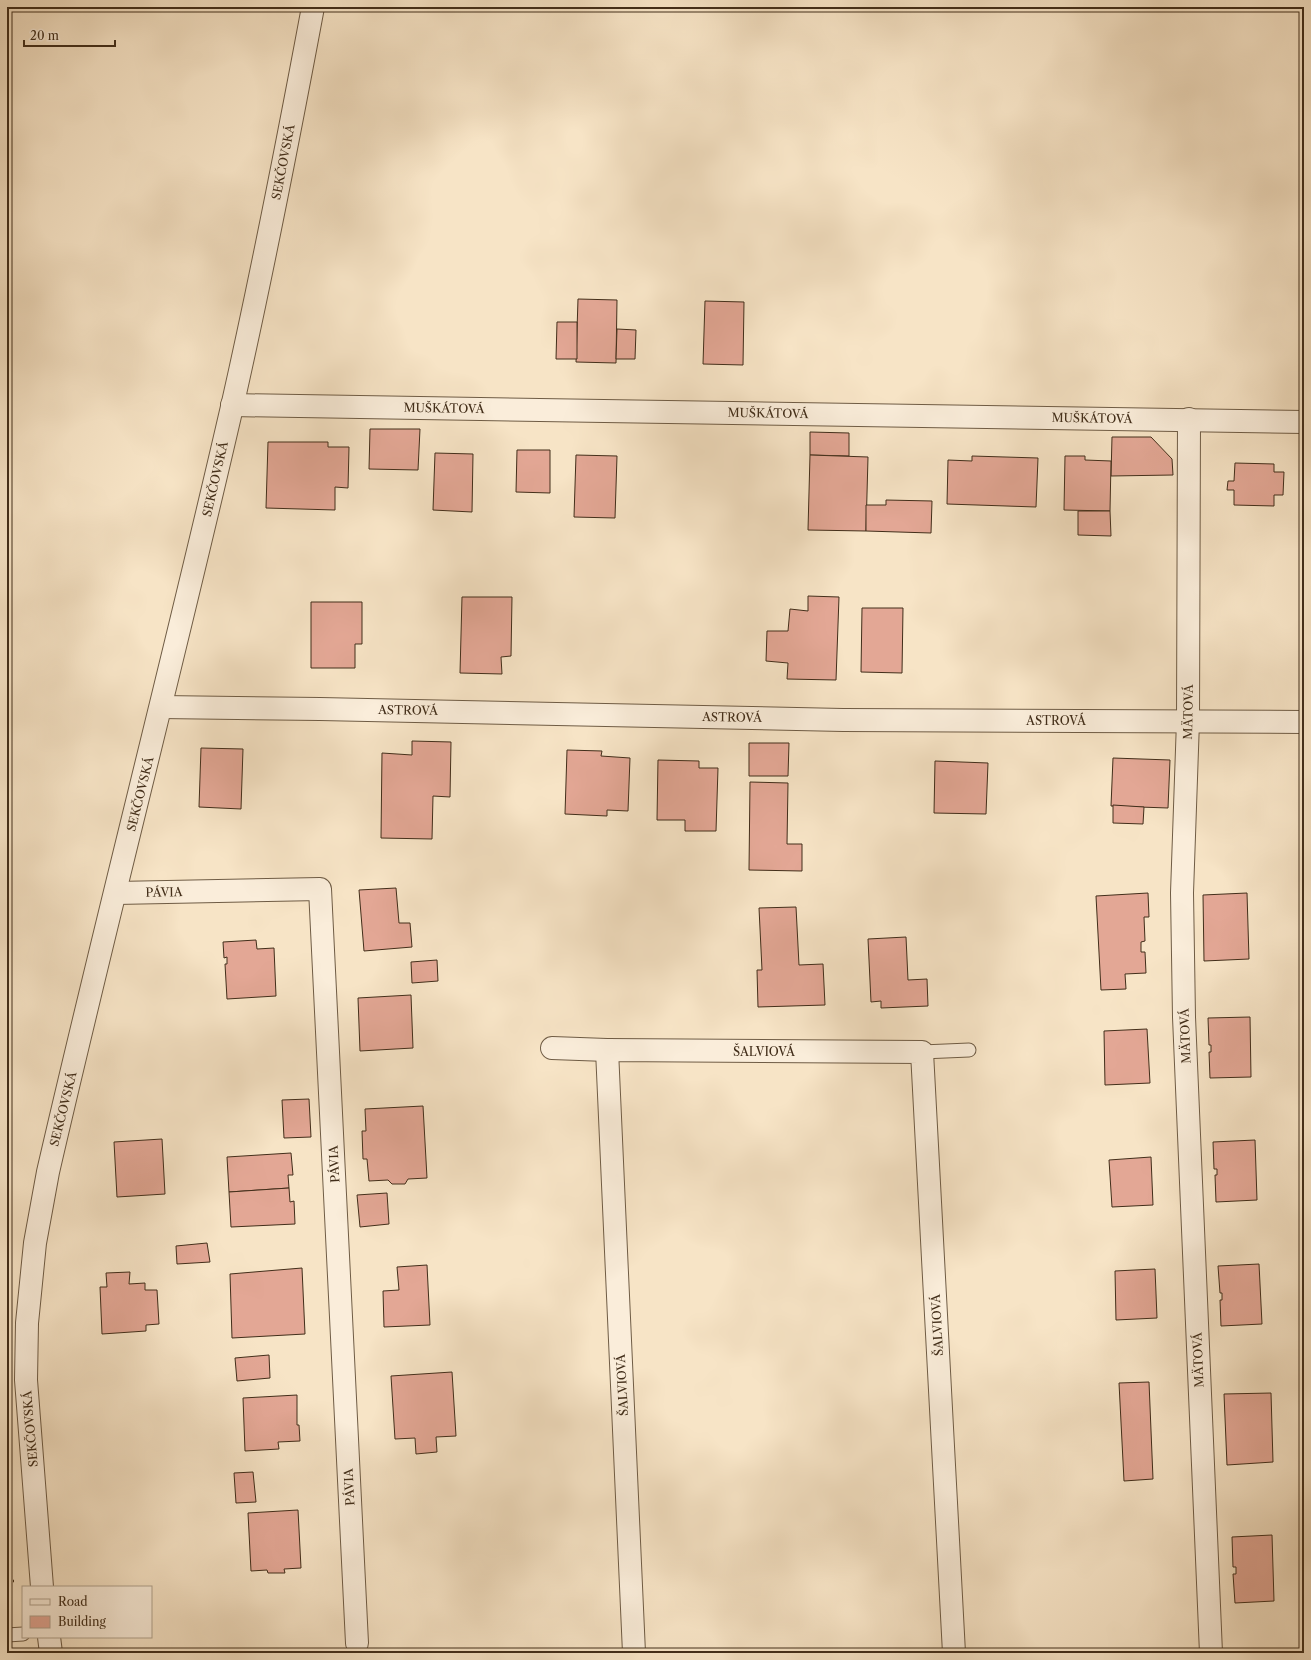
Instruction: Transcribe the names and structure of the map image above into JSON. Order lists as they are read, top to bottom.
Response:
{
  "streets": {
    "street": [
      "SEKČOVSKÁ",
      "MUŠKÁTOVÁ",
      "ASTROVÁ",
      "MÄTOVÁ",
      "PÁVIA",
      "ŠALVIOVÁ"
    ]
  },
  "crossings": [
    ["SEKČOVSKÁ", "MUŠKÁTOVÁ"],
    ["SEKČOVSKÁ", "ASTROVÁ"],
    ["SEKČOVSKÁ", "PÁVIA"],
    ["MUŠKÁTOVÁ", "MÄTOVÁ"],
    ["ASTROVÁ", "MÄTOVÁ"]
  ],
  "legend": ["Road", "Building"],
  "scale_bar": "20 m"
}
